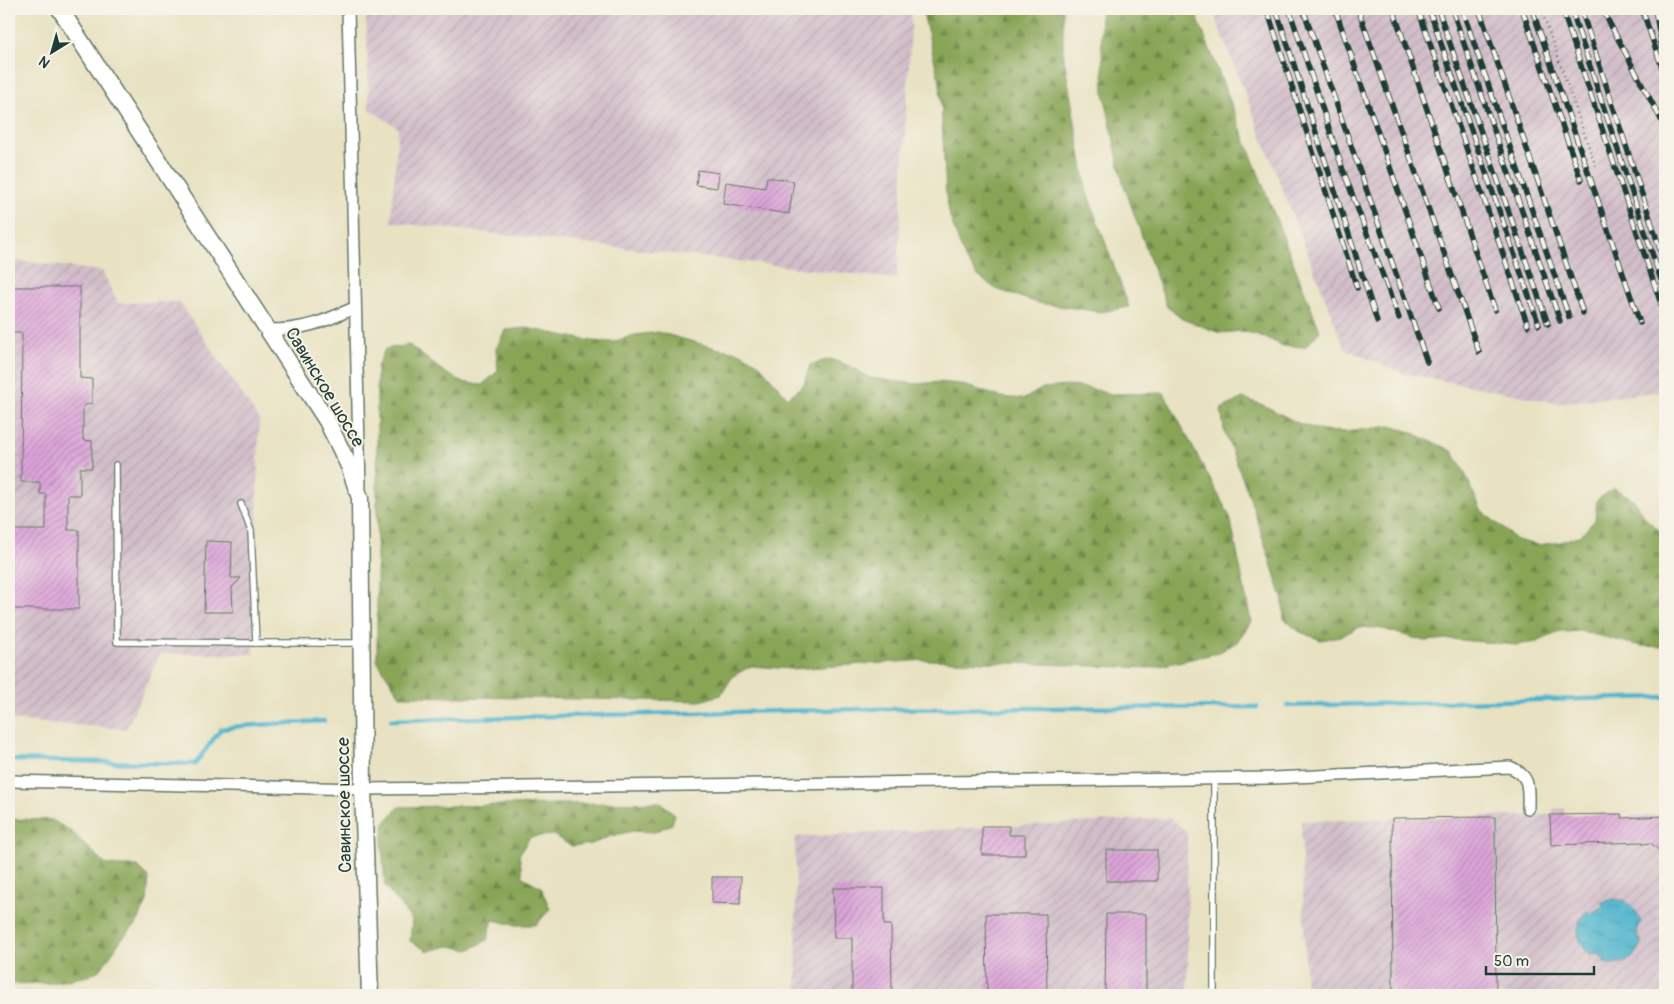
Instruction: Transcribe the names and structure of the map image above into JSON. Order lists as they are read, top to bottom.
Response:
{
  "streets": {
    "street": ["Савинское шоссе"]
  },
  "scale_bar": "50 m",
  "north": "bottom left"
}
